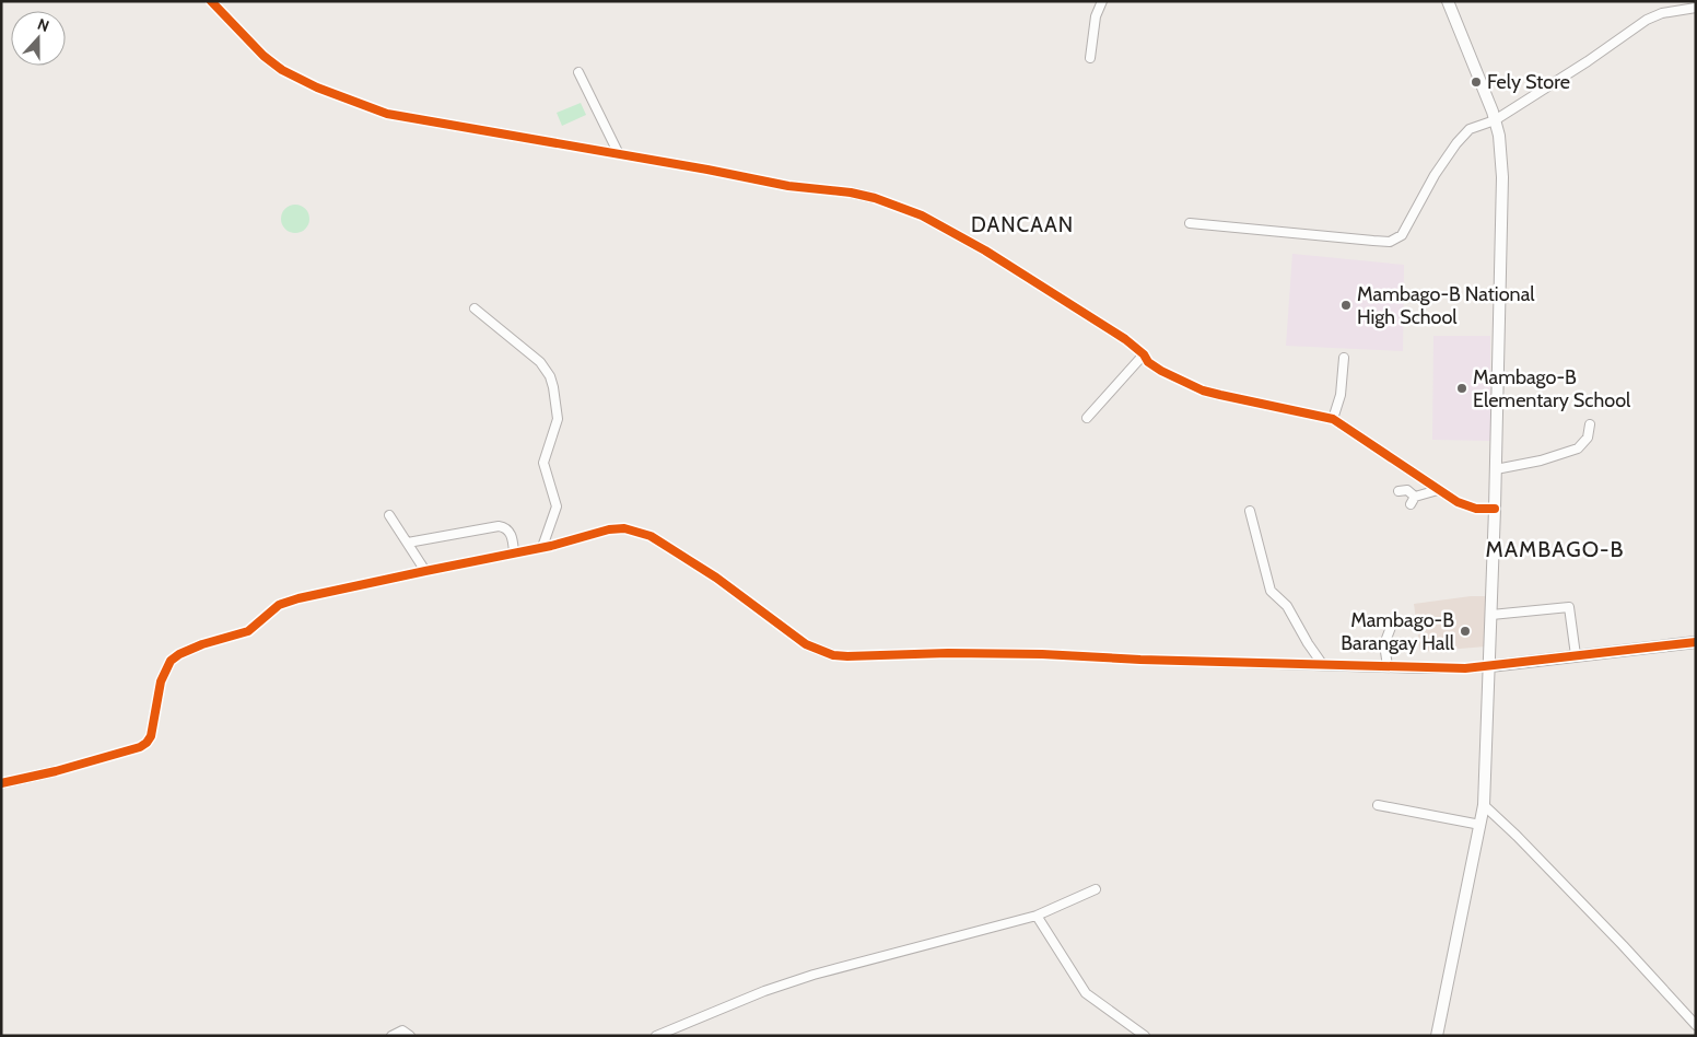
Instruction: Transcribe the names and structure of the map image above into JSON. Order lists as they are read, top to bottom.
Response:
{
  "districts": ["DANCAAN", "MAMBAGO-B"],
  "places": [
    "Fely Store",
    "Mambago-B National High School",
    "Mambago-B Elementary School",
    "Mambago-B Barangay Hall"
  ],
  "north": "top"
}
